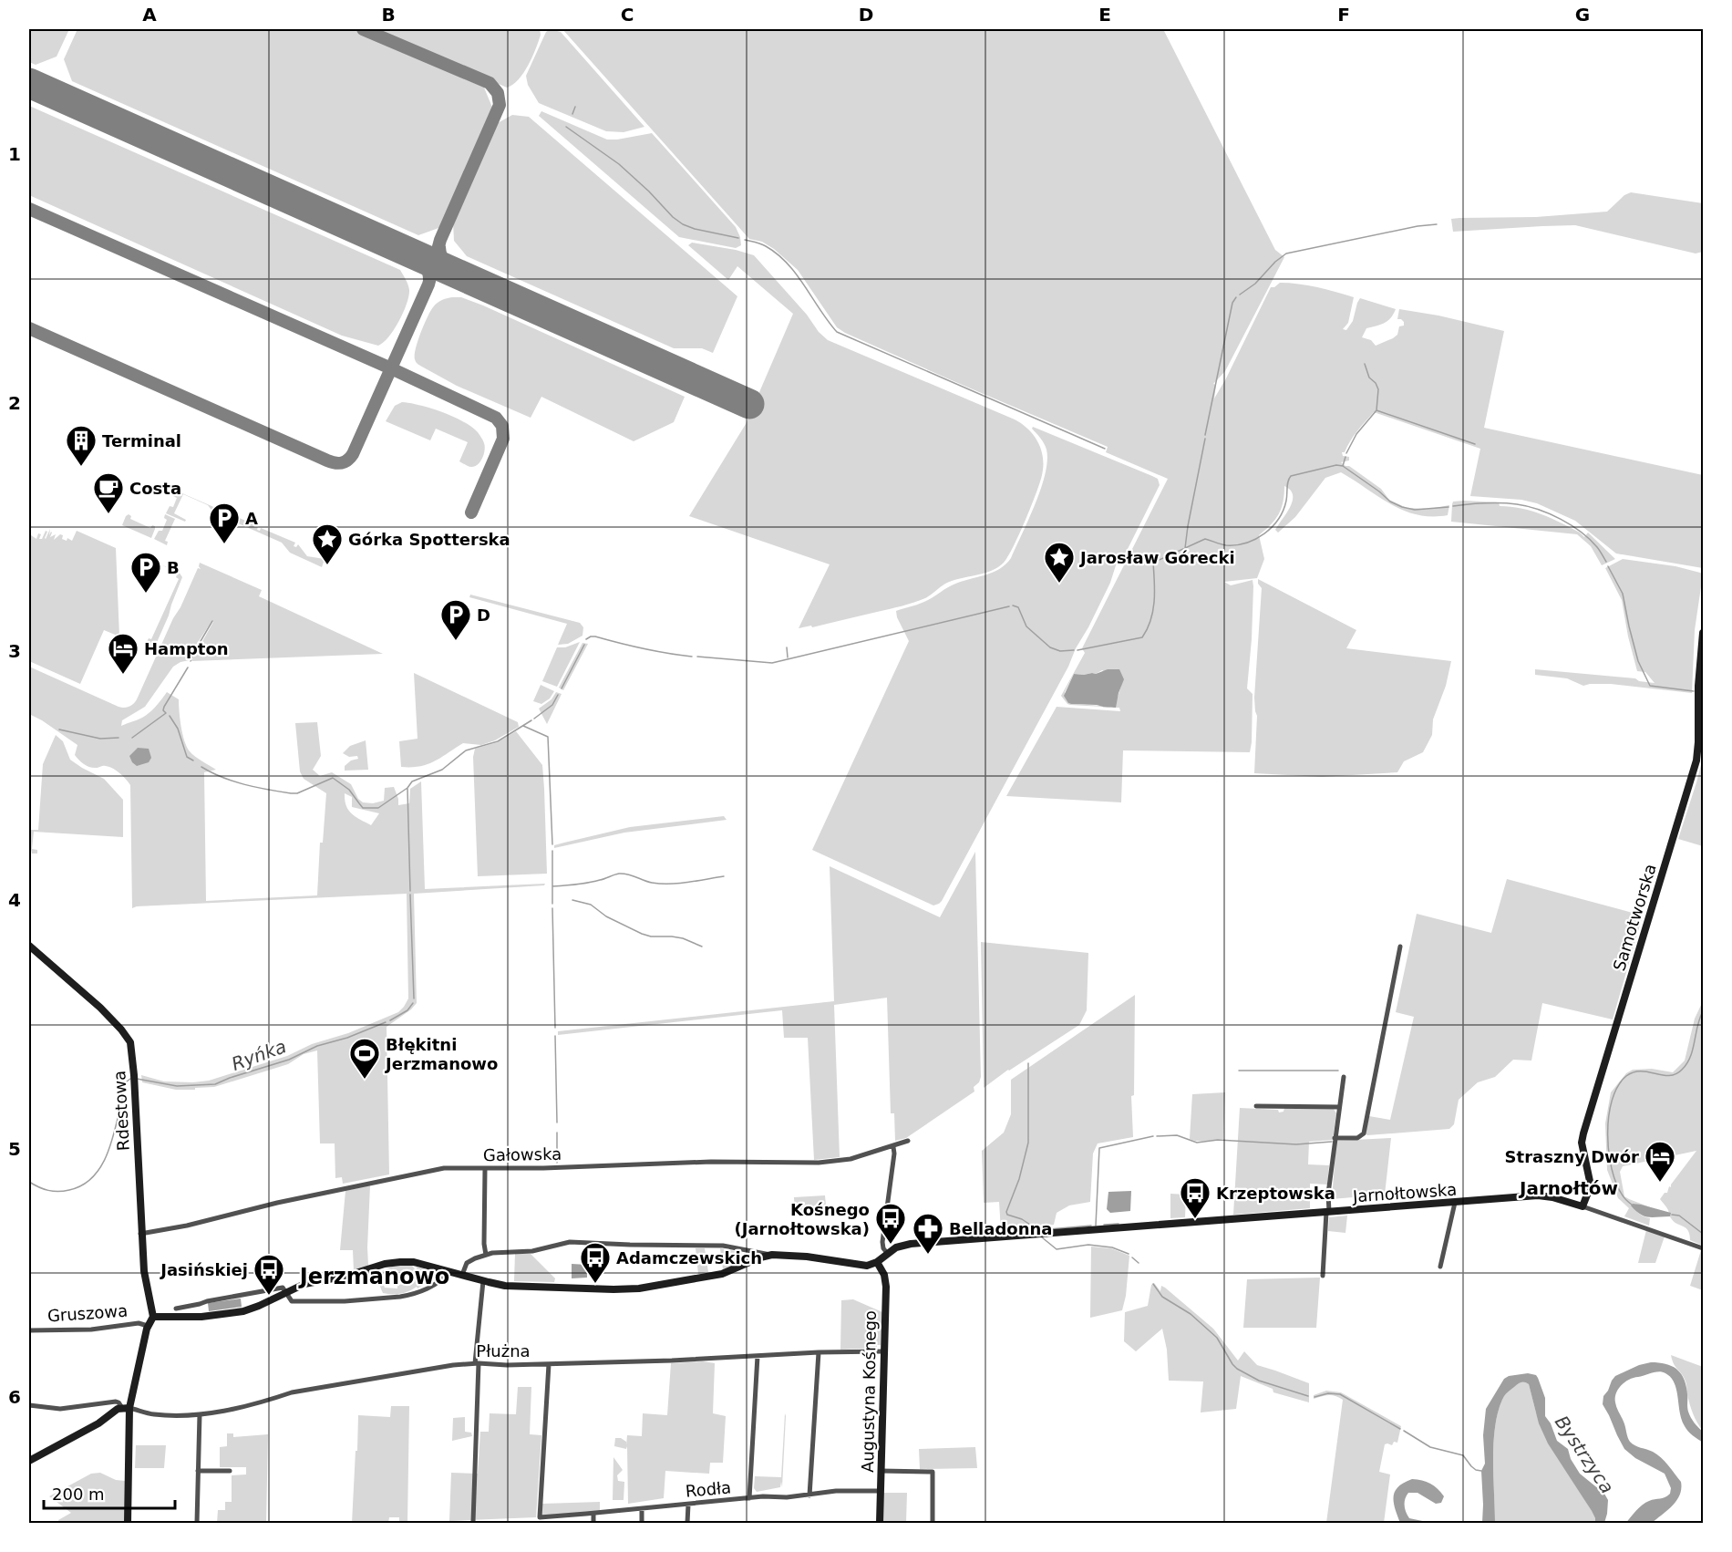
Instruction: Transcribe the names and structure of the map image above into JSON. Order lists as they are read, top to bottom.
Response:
{
  "streets": {
    "street": [
      "Samotworska",
      "Rdestowa",
      "Gałowska",
      "Jarnołtowska",
      "Gruszowa",
      "Płużna",
      "Augustyna Kośnego",
      "Rodła"
    ]
  },
  "crossings": [
    ["Samotworska", "Jarnołtowska"],
    ["Rdestowa", "Gałowska"],
    ["Jarnołtowska", "Augustyna Kośnego"],
    ["Płużna", "Augustyna Kośnego"],
    ["Płużna", "Rodła"],
    ["Augustyna Kośnego", "Rodła"]
  ],
  "districts": ["Jarnołtów", "Jerzmanowo"],
  "water": ["Ryńka", "Bystrzyca"],
  "places": {
    "building": ["Terminal"],
    "cafe": ["Costa"],
    "parking": ["A", "B", "D"],
    "place": ["Górka Spotterska", "Jarosław Górecki"],
    "hotel": ["Hampton", "Straszny Dwór"],
    "sports": ["Błękitni Jerzmanowo"],
    "bus stop": [
      "Krzeptowska",
      "Kośnego (Jarnołtowska)",
      "Adamczewskich",
      "Jasińskiej"
    ],
    "pharmacy": ["Belladonna"]
  },
  "scale_bar": "200 m",
  "grid": {
    "columns": [
      "A",
      "B",
      "C",
      "D",
      "E",
      "F",
      "G"
    ],
    "rows": [
      "1",
      "2",
      "3",
      "4",
      "5",
      "6"
    ]
  }
}
